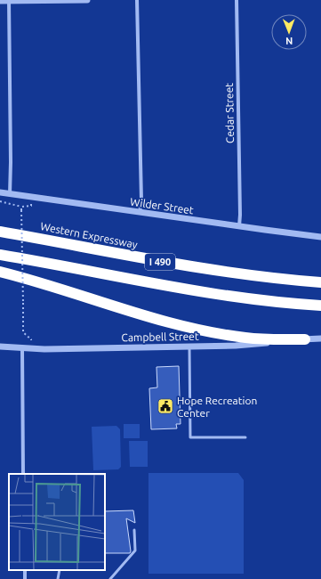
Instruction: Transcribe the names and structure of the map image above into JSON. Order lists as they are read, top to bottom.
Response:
{
  "streets": {
    "highway": ["Western Expressway", "I 490"],
    "street": ["Cedar Street", "Wilder Street", "Campbell Street"]
  },
  "crossings": [
    ["Cedar Street", "Wilder Street"]
  ],
  "places": {
    "public building": ["Hope Recreation Center"]
  },
  "north": "bottom"
}
